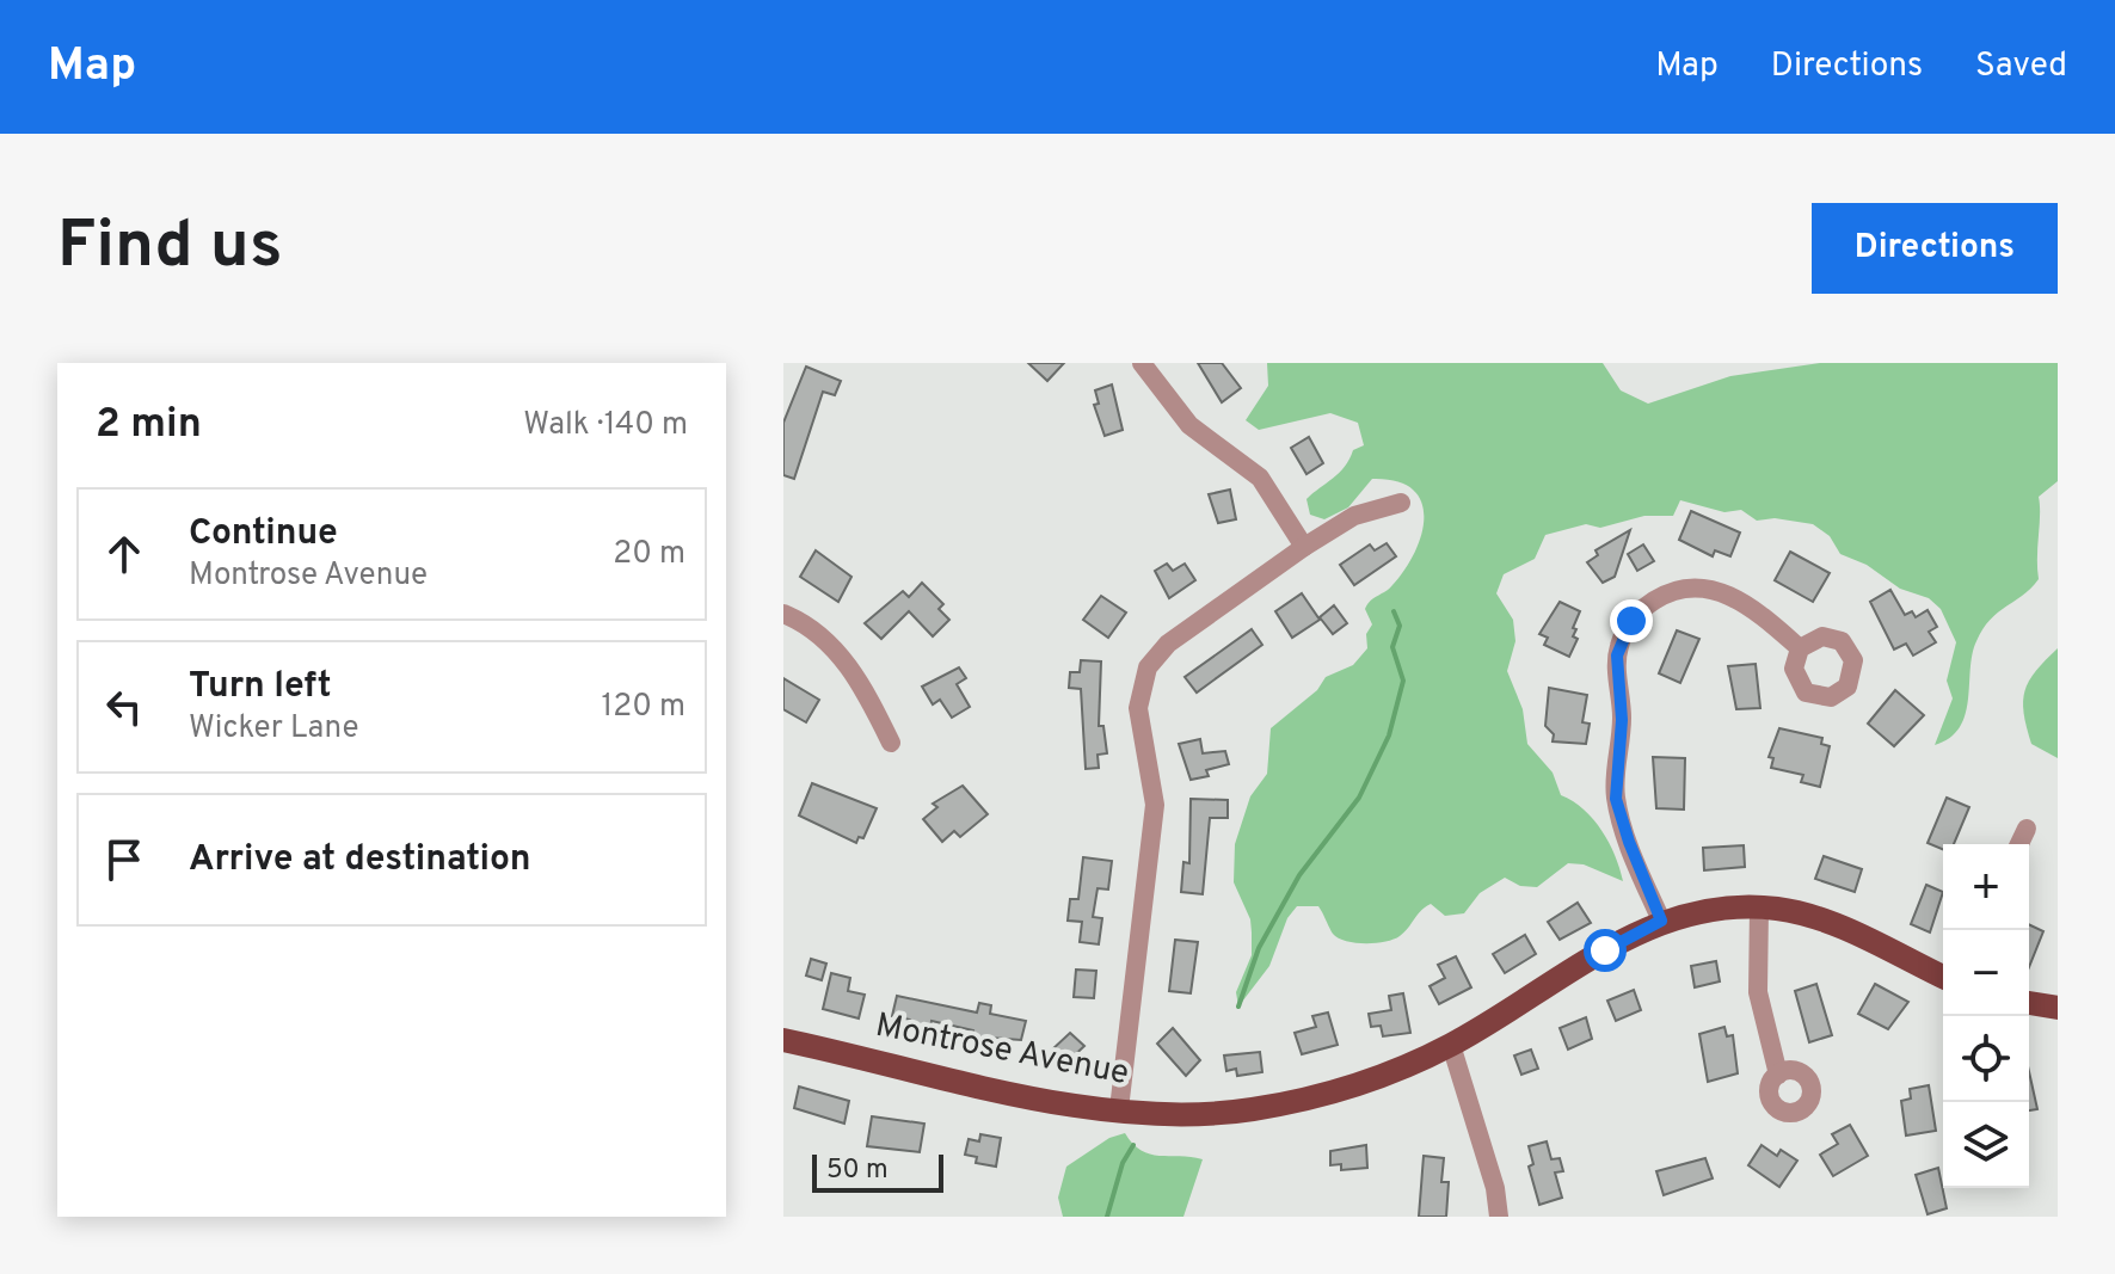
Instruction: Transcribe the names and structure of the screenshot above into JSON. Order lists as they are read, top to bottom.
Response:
{
  "streets": {
    "main road": ["Montrose Avenue"]
  },
  "scale_bar": "50 m",
  "page": {
    "header": "Map",
    "nav": ["Map", "Directions", "Saved"],
    "buttons": "Directions",
    "title": "Find us",
    "heading": ["2 min", "Walk · 140 m"],
    "list": [
      ["Continue", "Montrose Avenue", "20 m"],
      ["Turn left", "Wicker Lane", "120 m"],
      "Arrive at destination"
    ],
    "map_buttons": ["+", "−"],
    "scale": "50 m"
  }
}
